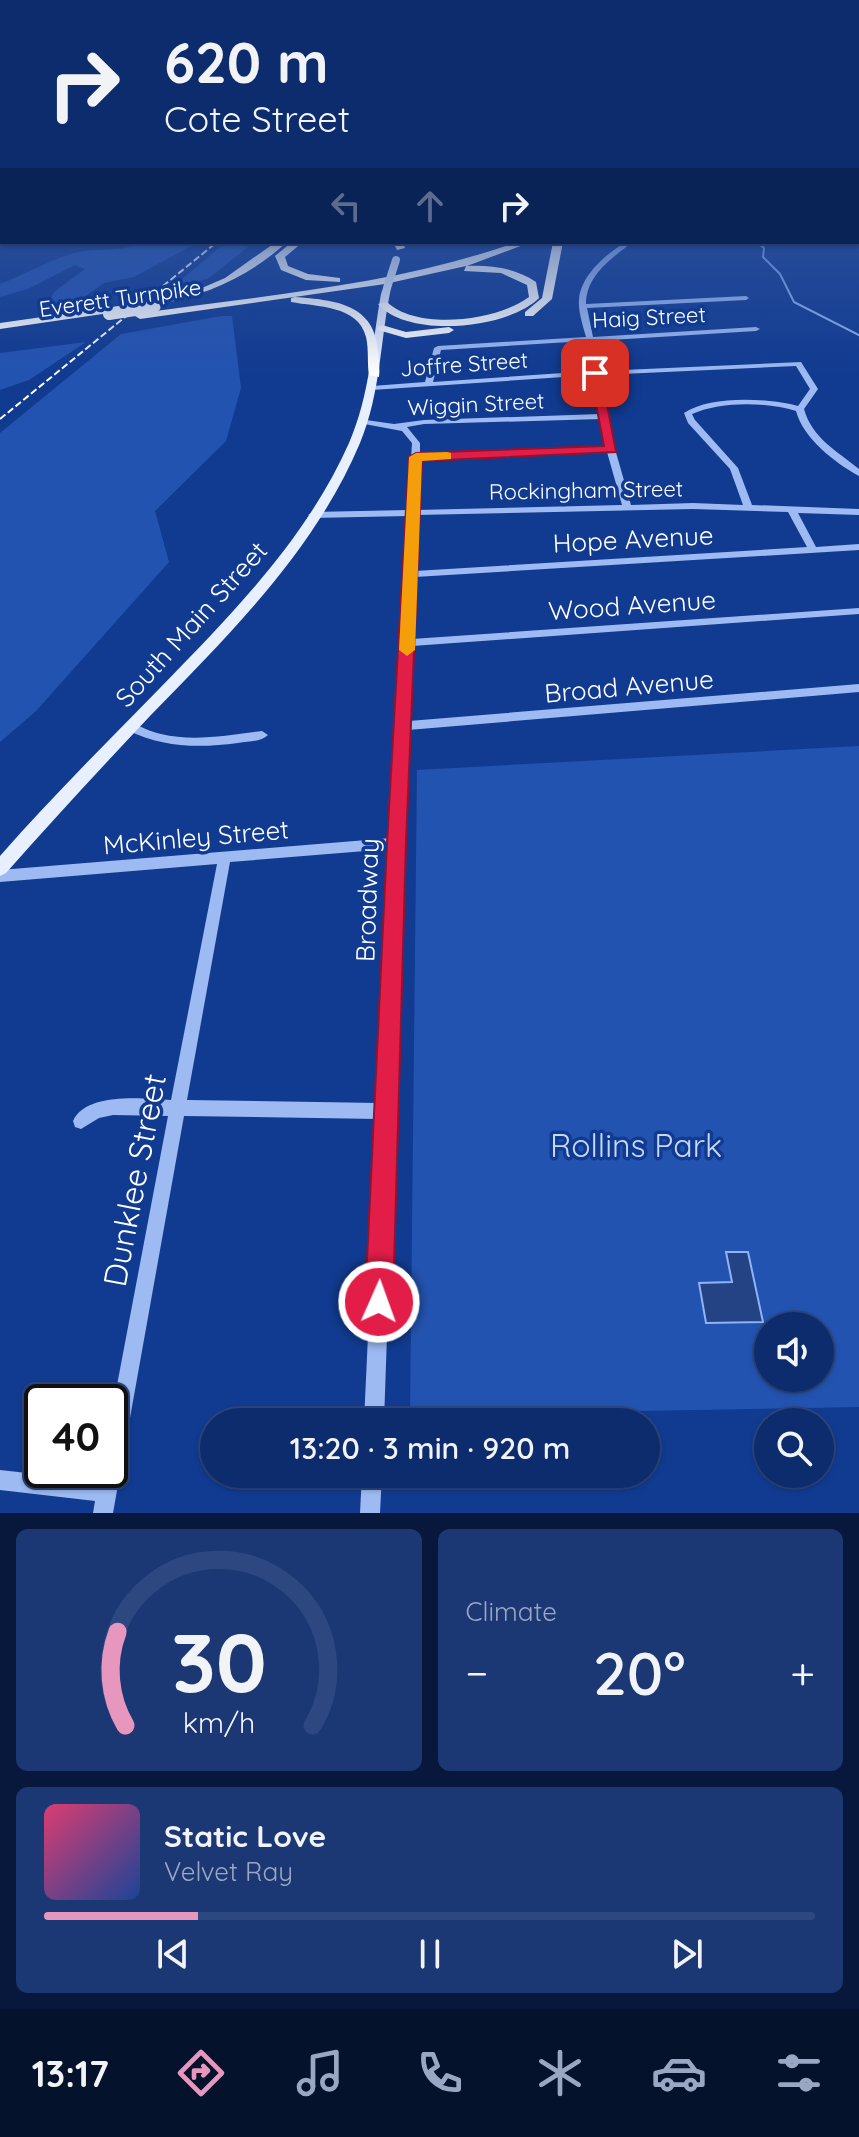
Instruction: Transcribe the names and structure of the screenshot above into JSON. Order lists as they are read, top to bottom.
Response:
{
  "streets": {
    "highway": ["Everett Turnpike"],
    "main road": ["South Main Street"],
    "street": [
      "Haig Street",
      "Joffre Street",
      "Wiggin Street",
      "Rockingham Street",
      "Hope Avenue",
      "Wood Avenue",
      "Broad Avenue",
      "McKinley Street",
      "Broadway",
      "Dunklee Street"
    ]
  },
  "crossings": [
    ["Everett Turnpike", "South Main Street"],
    ["Haig Street", "Joffre Street"],
    ["Joffre Street", "South Main Street"],
    ["Rockingham Street", "South Main Street"],
    ["Rockingham Street", "Broadway"],
    ["Hope Avenue", "Broadway"],
    ["Wood Avenue", "Broadway"],
    ["Broad Avenue", "Broadway"],
    ["McKinley Street", "Broadway"],
    ["McKinley Street", "Dunklee Street"]
  ],
  "parks": ["Rollins Park"],
  "page": {
    "turn": ["620 m", "Cote Street"],
    "limit": "40",
    "trip": "13:20 · 3 min · 920 m",
    "tile": "Climate",
    "heat": ["−", "20°", "+"],
    "song": ["Static Love", "Velvet Ray"],
    "tabs": "13:17",
    "gauge": ["30", "km/h"]
  }
}
